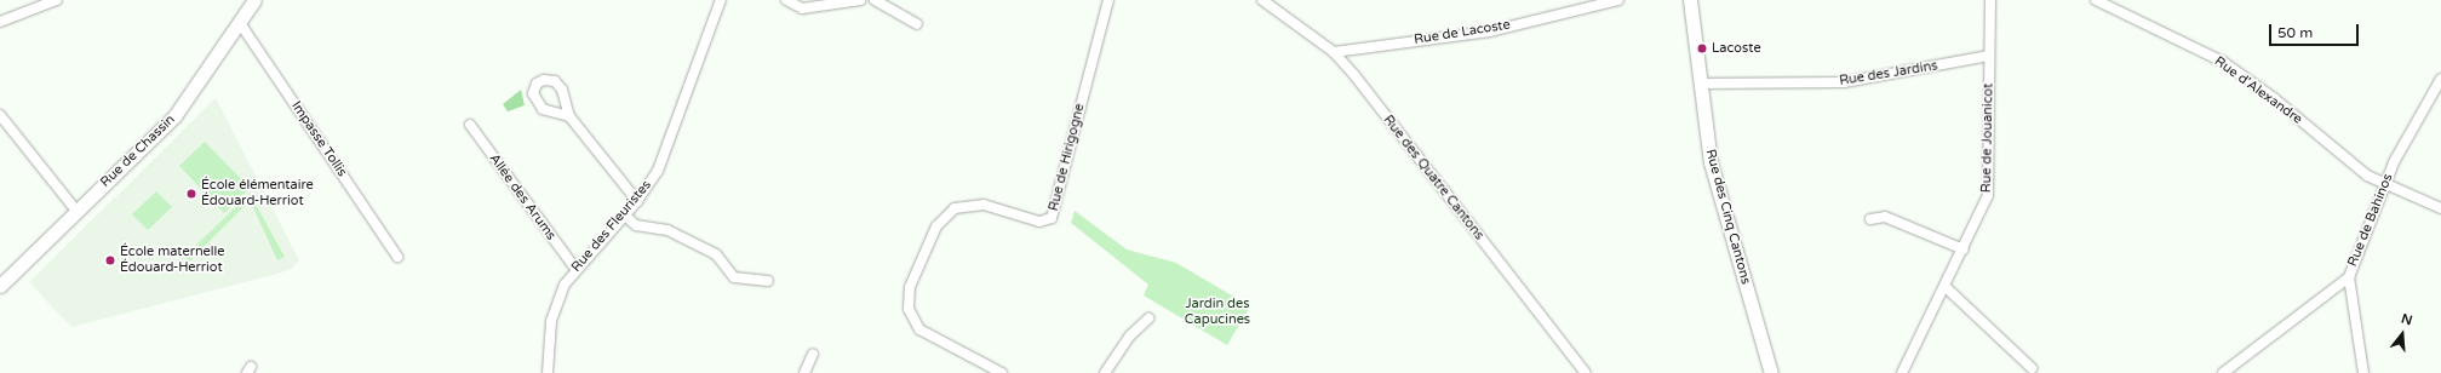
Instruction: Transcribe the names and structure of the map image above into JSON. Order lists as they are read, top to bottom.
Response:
{
  "streets": {
    "street": [
      "Rue de Lacoste",
      "Rue des Jardins",
      "Rue d'Alexandre",
      "Rue de Jouanicot",
      "Impasse Tollis",
      "Rue de Chassin",
      "Rue de Hirigogne",
      "Rue des Quatre Cantons",
      "Allée des Arums",
      "Rue des Cinq Cantons",
      "Rue de Bahinos",
      "Rue des Fleuristes"
    ]
  },
  "crossings": [
    ["Rue de Lacoste", "Rue des Quatre Cantons"],
    ["Rue des Jardins", "Rue de Jouanicot"],
    ["Rue des Jardins", "Rue des Cinq Cantons"],
    ["Rue d'Alexandre", "Rue de Bahinos"],
    ["Impasse Tollis", "Rue de Chassin"],
    ["Allée des Arums", "Rue des Fleuristes"]
  ],
  "parks": ["Jardin des Capucines"],
  "places": ["Lacoste", "École élémentaire Édouard-Herriot", "École maternelle Édouard-Herriot"],
  "scale_bar": "50 m",
  "north": "top"
}
